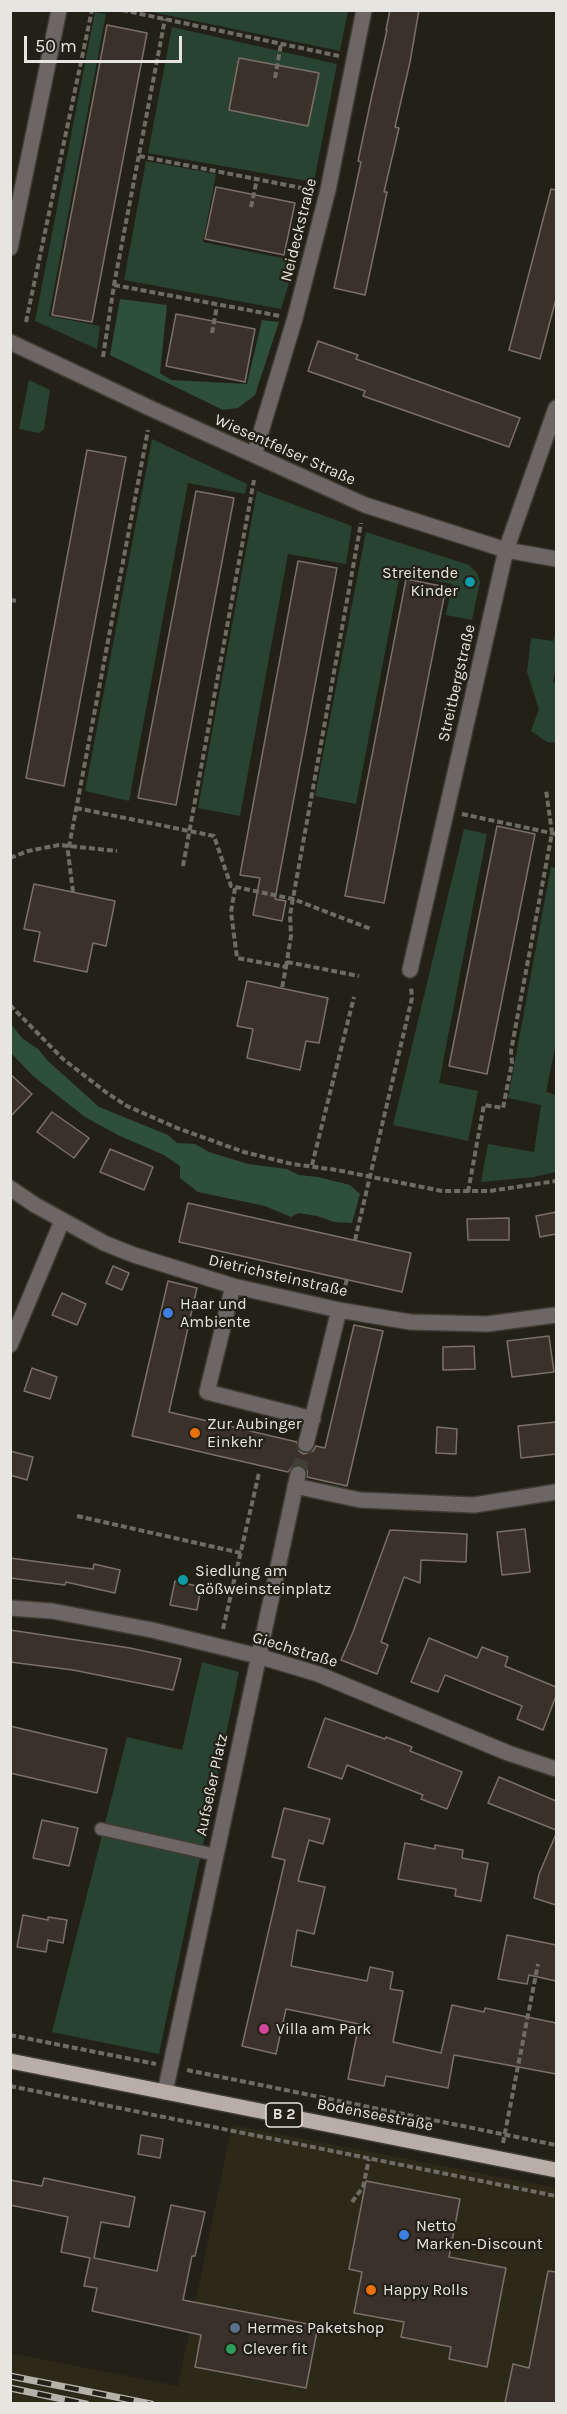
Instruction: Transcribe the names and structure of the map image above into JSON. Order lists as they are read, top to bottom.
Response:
{
  "streets": {
    "main road": ["B 2", "Bodenseestraße"],
    "street": [
      "Neideckstraße",
      "Wiesentfelser Straße",
      "Streitbergstraße",
      "Dietrichsteinstraße",
      "Giechstraße",
      "Aufseßer Platz"
    ]
  },
  "crossings": [
    ["Neideckstraße", "Wiesentfelser Straße"],
    ["Wiesentfelser Straße", "Streitbergstraße"],
    ["Giechstraße", "Aufseßer Platz"],
    ["Aufseßer Platz", "Bodenseestraße"]
  ],
  "places": [
    "Streitende Kinder",
    "Haar und Ambiente",
    "Zur Aubinger Einkehr",
    "Siedlung am Gößweinsteinplatz",
    "Villa am Park",
    "Netto Marken-Discount",
    "Happy Rolls",
    "Hermes Paketshop",
    "Clever fit"
  ],
  "scale_bar": "50 m"
}
